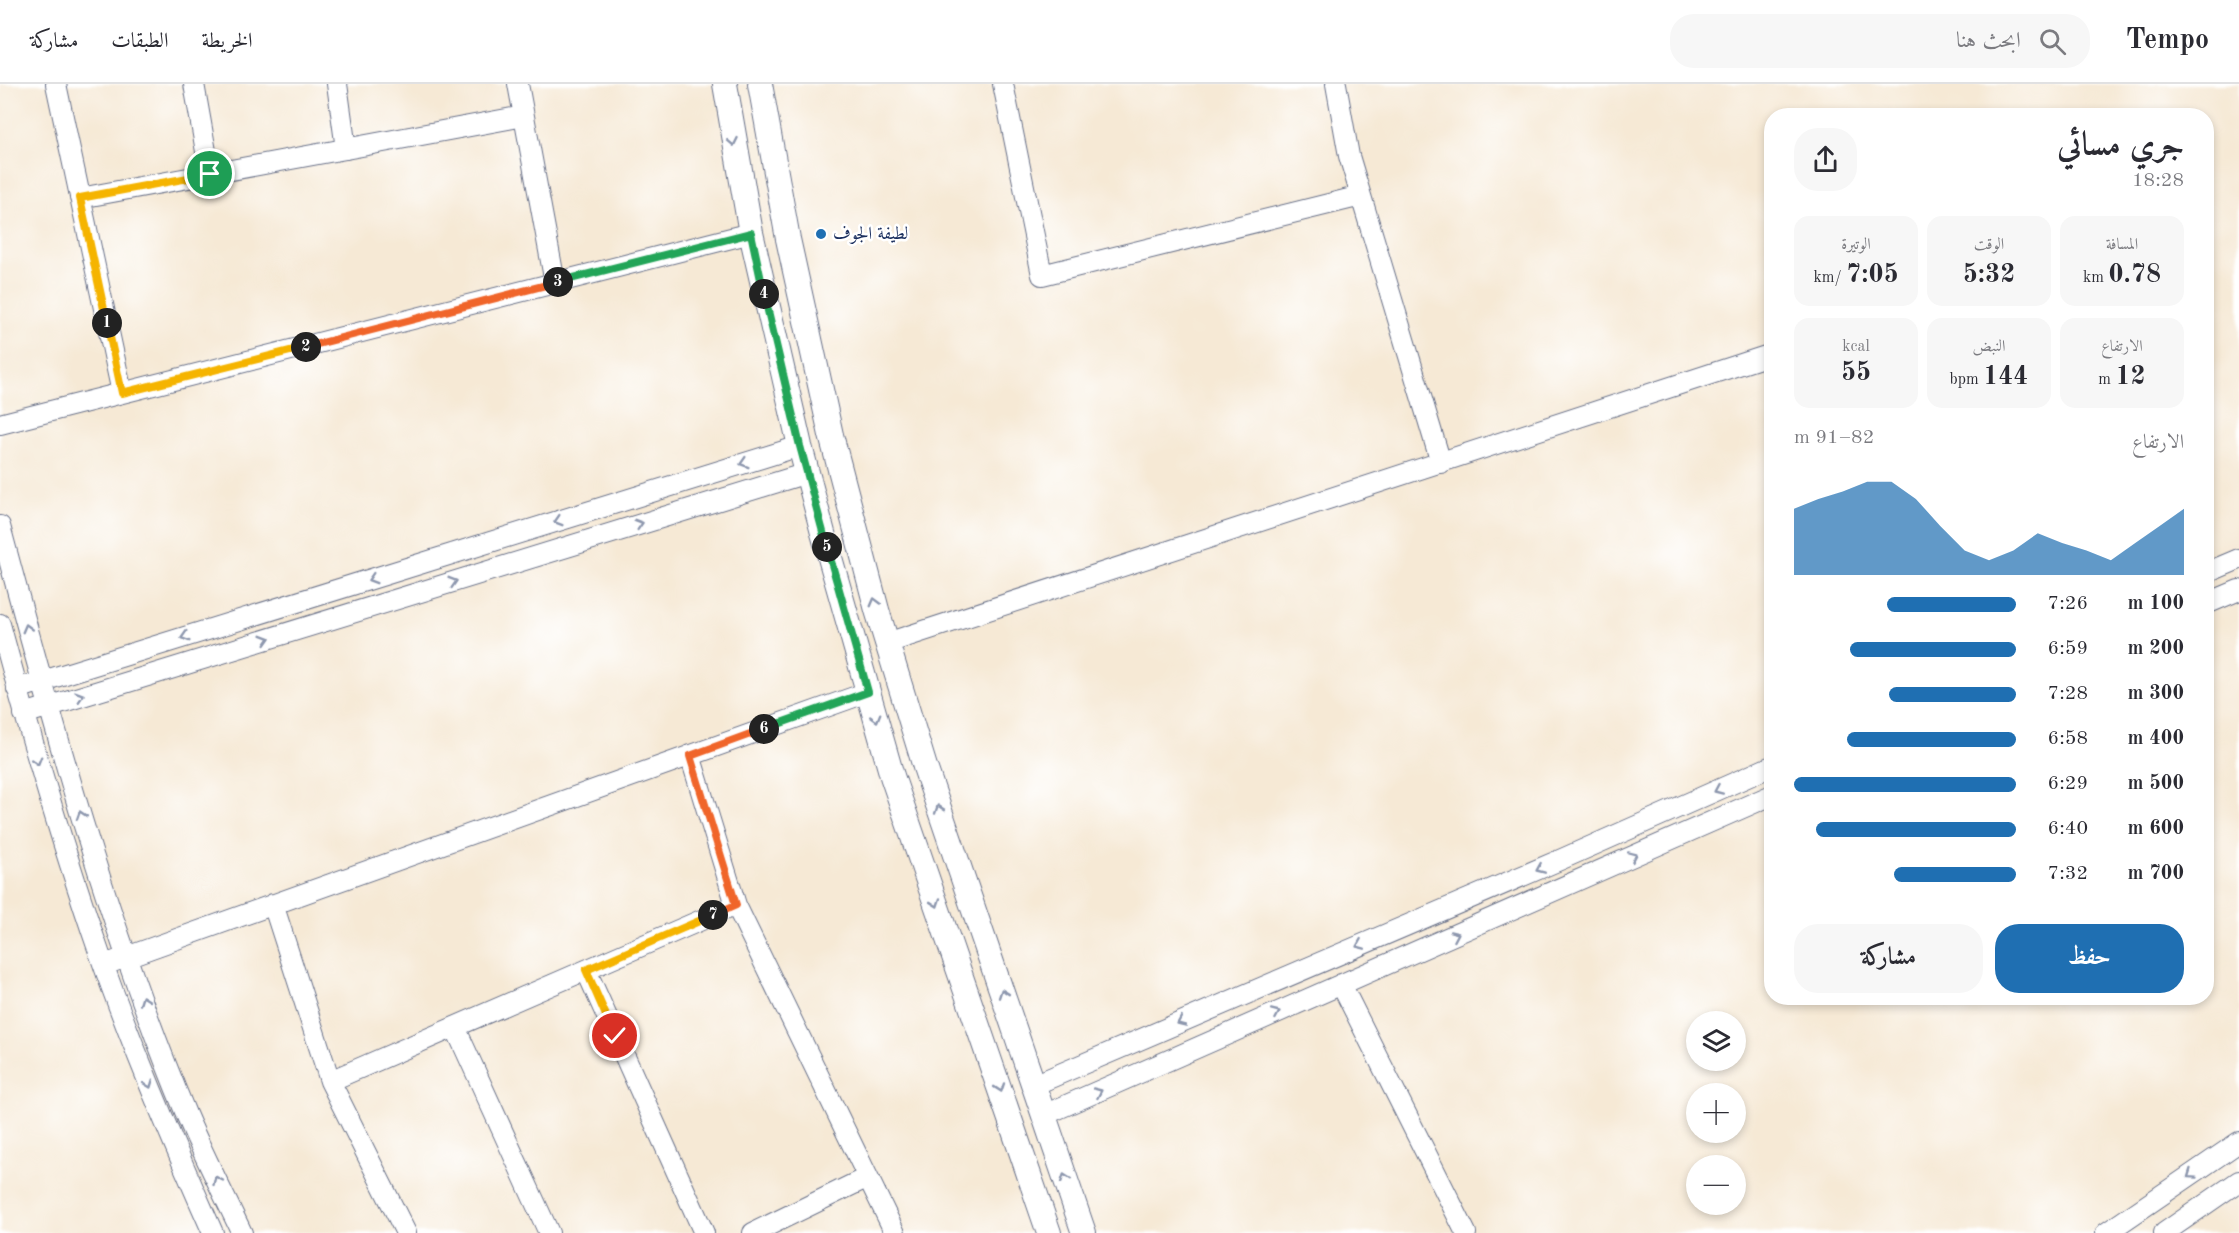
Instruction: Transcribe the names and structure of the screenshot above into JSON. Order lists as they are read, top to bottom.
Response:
{
  "places": ["لطيفة الجوف"],
  "page": {
    "header": "Tempo",
    "search": "ابحث هنا",
    "nav": ["الخريطة", "الطبقات", "مشاركة"],
    "heading": ["جري مسائي", "18:28"],
    "stats": [
      ["المسافة", "0.78 km"],
      ["الوقت", "5:32"],
      ["الوتيرة", "7:05 /km"],
      ["الارتفاع", "12 m"],
      ["النبض", "144 bpm"],
      ["kcal", "55"]
    ],
    "pins": [
      "3",
      "4",
      "1",
      "2",
      "5",
      "6",
      "7"
    ],
    "chart": ["الارتفاع", "82–91 m"],
    "list": [
      {
        "name": "100 m",
        "note": "7:26"
      },
      {
        "name": "200 m",
        "note": "6:59"
      },
      {
        "name": "300 m",
        "note": "7:28"
      },
      {
        "name": "400 m",
        "note": "6:58"
      },
      {
        "name": "500 m",
        "note": "6:29"
      },
      {
        "name": "600 m",
        "note": "6:40"
      },
      {
        "name": "700 m",
        "note": "7:32"
      }
    ],
    "buttons": ["حفظ", "مشاركة"],
    "map_buttons": ["+", "−"]
  }
}
